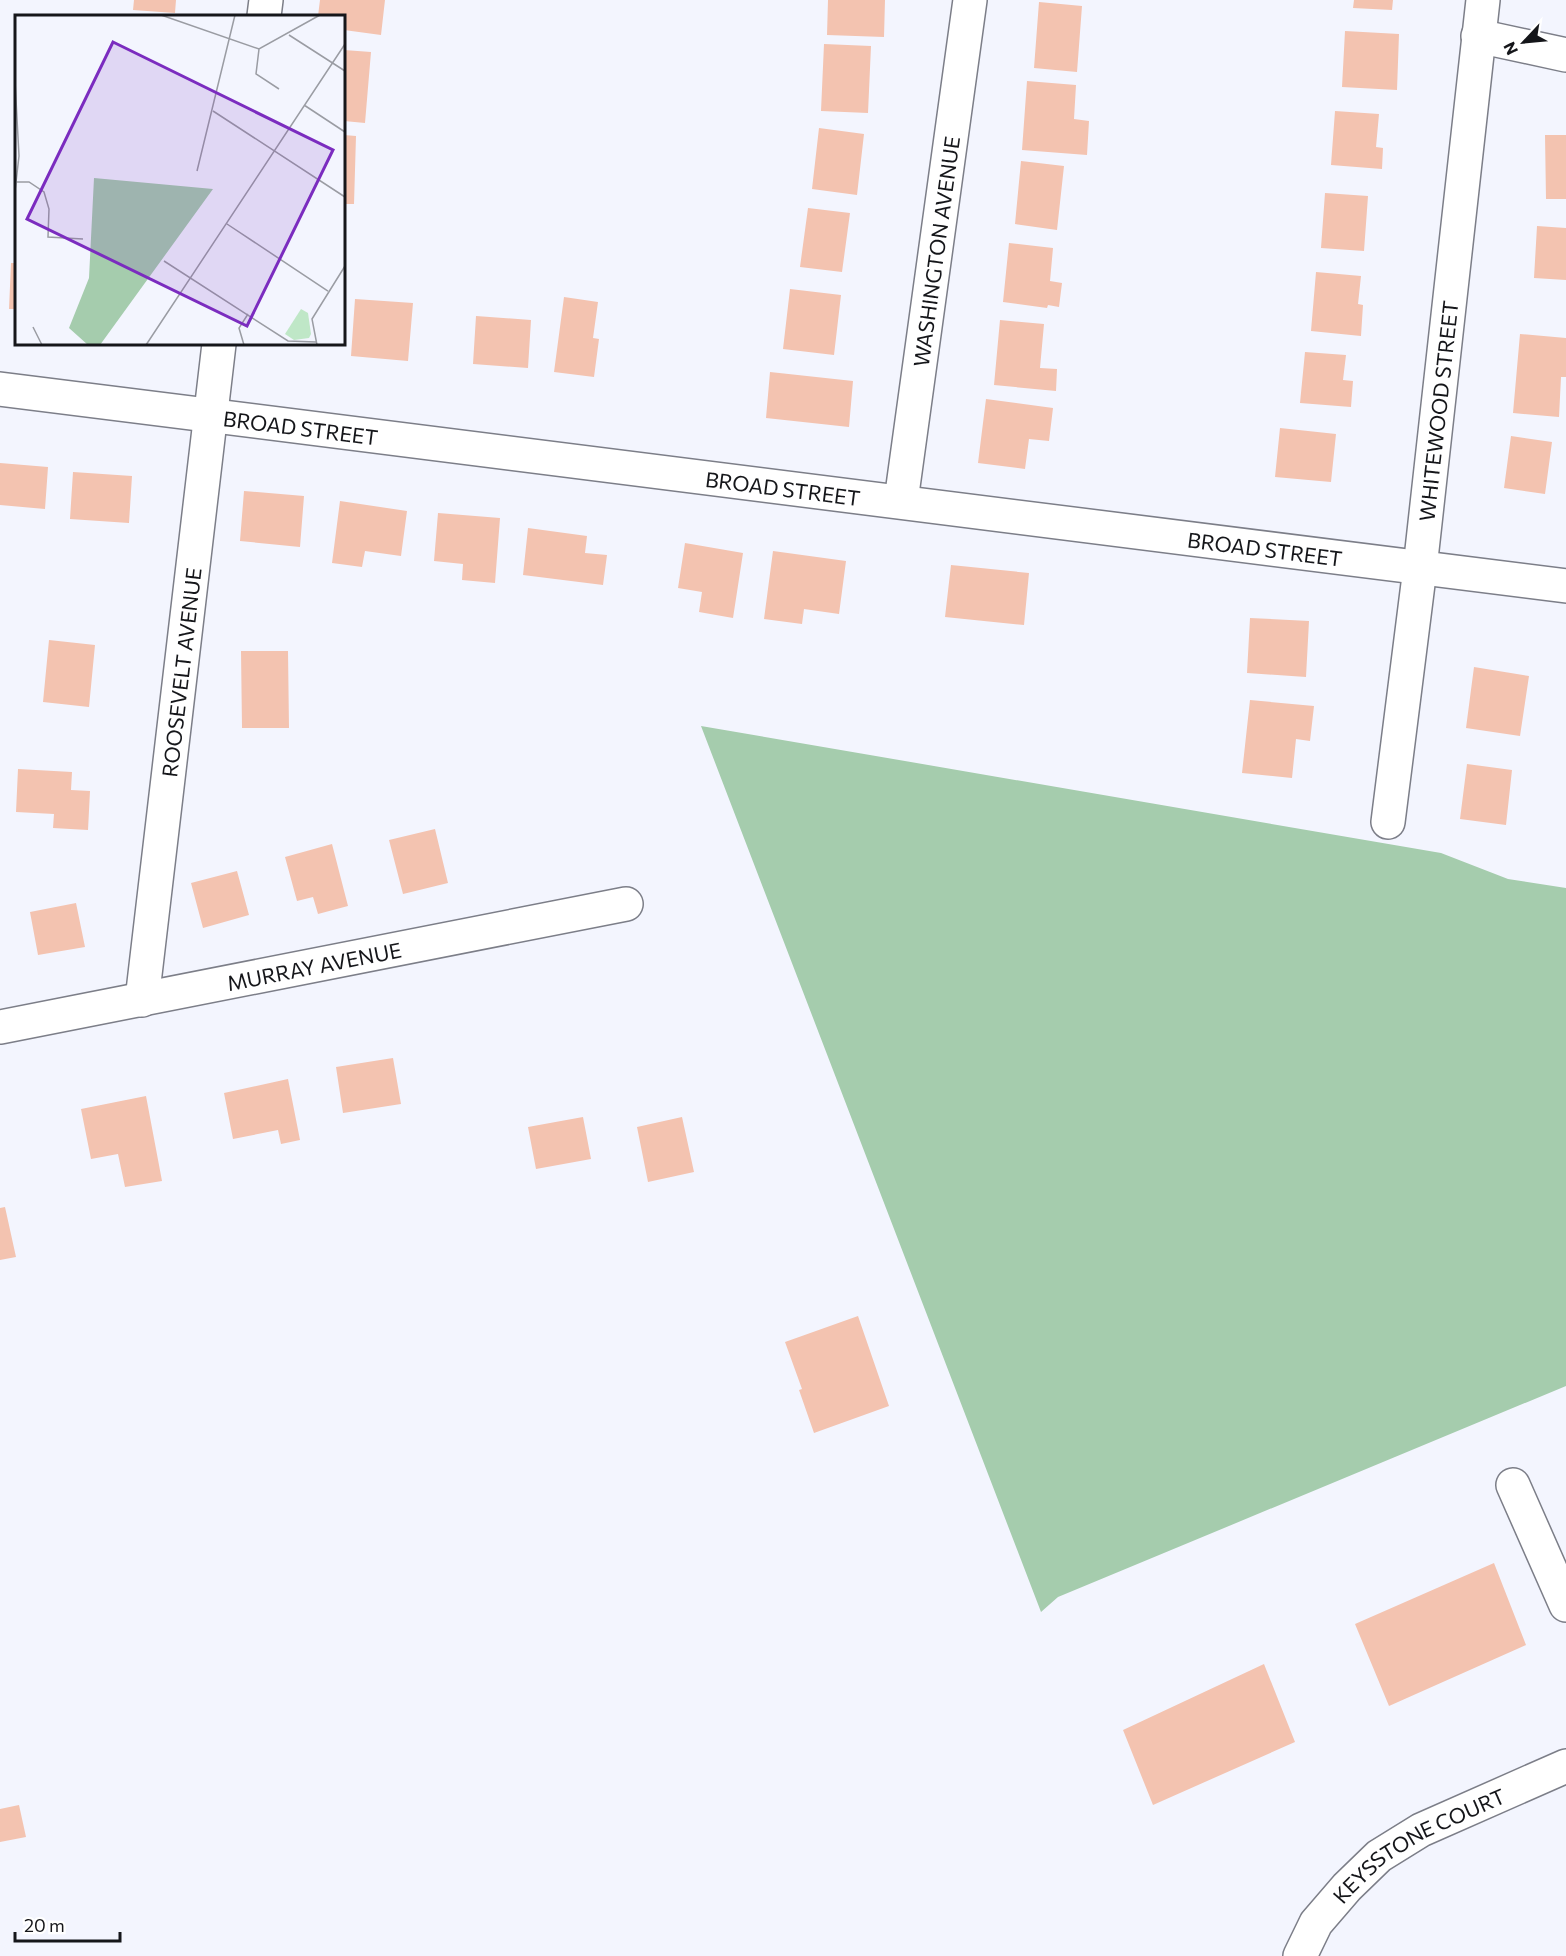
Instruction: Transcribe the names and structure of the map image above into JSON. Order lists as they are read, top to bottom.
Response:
{
  "streets": {
    "street": [
      "WASHINGTON AVENUE",
      "WHITEWOOD STREET",
      "BROAD STREET",
      "ROOSEVELT AVENUE",
      "MURRAY AVENUE",
      "KEYSSTONE COURT"
    ]
  },
  "crossings": [
    ["WASHINGTON AVENUE", "BROAD STREET"],
    ["WHITEWOOD STREET", "BROAD STREET"],
    ["BROAD STREET", "ROOSEVELT AVENUE"],
    ["ROOSEVELT AVENUE", "MURRAY AVENUE"]
  ],
  "scale_bar": "20 m",
  "north": "bottom left"
}
